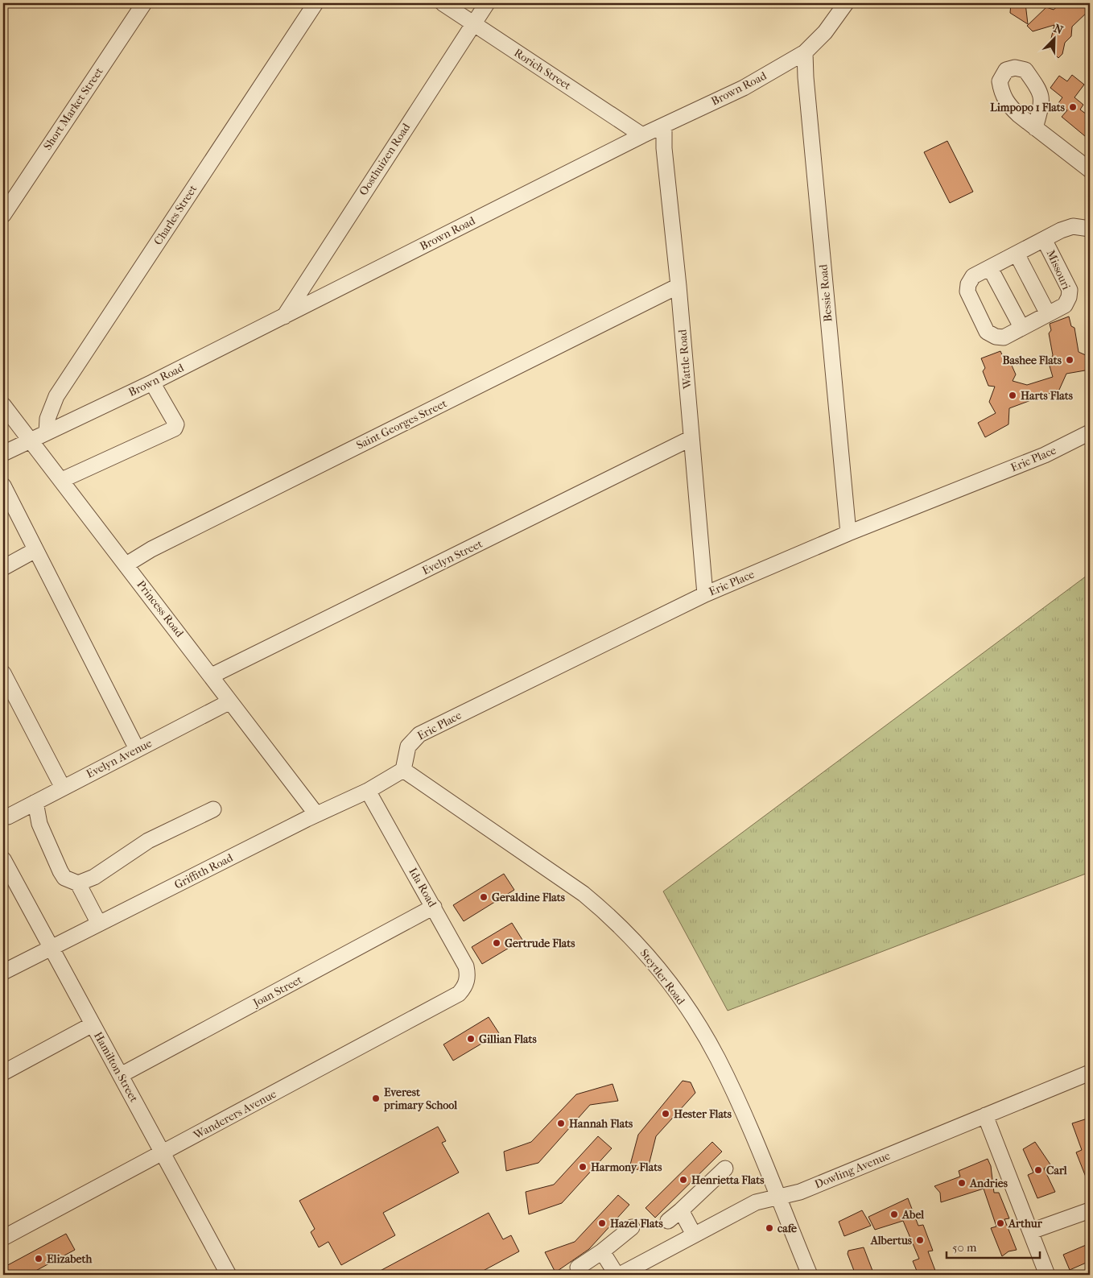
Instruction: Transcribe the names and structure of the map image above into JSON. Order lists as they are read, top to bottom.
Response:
{
  "streets": {
    "street": [
      "Rorich Street",
      "Brown Road",
      "Short Market Street",
      "Oosthuizen Road",
      "Charles Street",
      "Missouri",
      "Bessie Road",
      "Wattle Road",
      "Saint Georges Street",
      "Eric Place",
      "Evelyn Street",
      "Princess Road",
      "Evelyn Avenue",
      "Griffith Road",
      "Ida Road",
      "Steytler Road",
      "Joan Street",
      "Hamilton Street",
      "Wanderers Avenue",
      "Dowling Avenue"
    ]
  },
  "crossings": [
    ["Rorich Street", "Brown Road"],
    ["Rorich Street", "Oosthuizen Road"],
    ["Brown Road", "Oosthuizen Road"],
    ["Brown Road", "Charles Street"],
    ["Brown Road", "Bessie Road"],
    ["Brown Road", "Wattle Road"],
    ["Brown Road", "Princess Road"],
    ["Bessie Road", "Eric Place"],
    ["Wattle Road", "Saint Georges Street"],
    ["Wattle Road", "Eric Place"],
    ["Wattle Road", "Evelyn Street"],
    ["Saint Georges Street", "Princess Road"],
    ["Eric Place", "Griffith Road"],
    ["Eric Place", "Steytler Road"],
    ["Evelyn Street", "Princess Road"],
    ["Princess Road", "Evelyn Avenue"],
    ["Princess Road", "Griffith Road"],
    ["Griffith Road", "Ida Road"],
    ["Griffith Road", "Steytler Road"],
    ["Griffith Road", "Hamilton Street"],
    ["Ida Road", "Joan Street"],
    ["Ida Road", "Wanderers Avenue"],
    ["Steytler Road", "Dowling Avenue"],
    ["Joan Street", "Hamilton Street"],
    ["Hamilton Street", "Wanderers Avenue"]
  ],
  "places": [
    "Limpopo 1 Flats",
    "Bashee Flats",
    "Harts Flats",
    "Geraldine Flats",
    "Gertrude Flats",
    "Gillian Flats",
    "Everest primary School",
    "Hester Flats",
    "Hannah Flats",
    "Harmony Flats",
    "Carl",
    "Henrietta Flats",
    "Andries",
    "Abel",
    "Hazel Flats",
    "Arthur",
    "cafe",
    "Albertus",
    "Elizabeth"
  ],
  "scale_bar": "50 m",
  "north": "top right"
}
